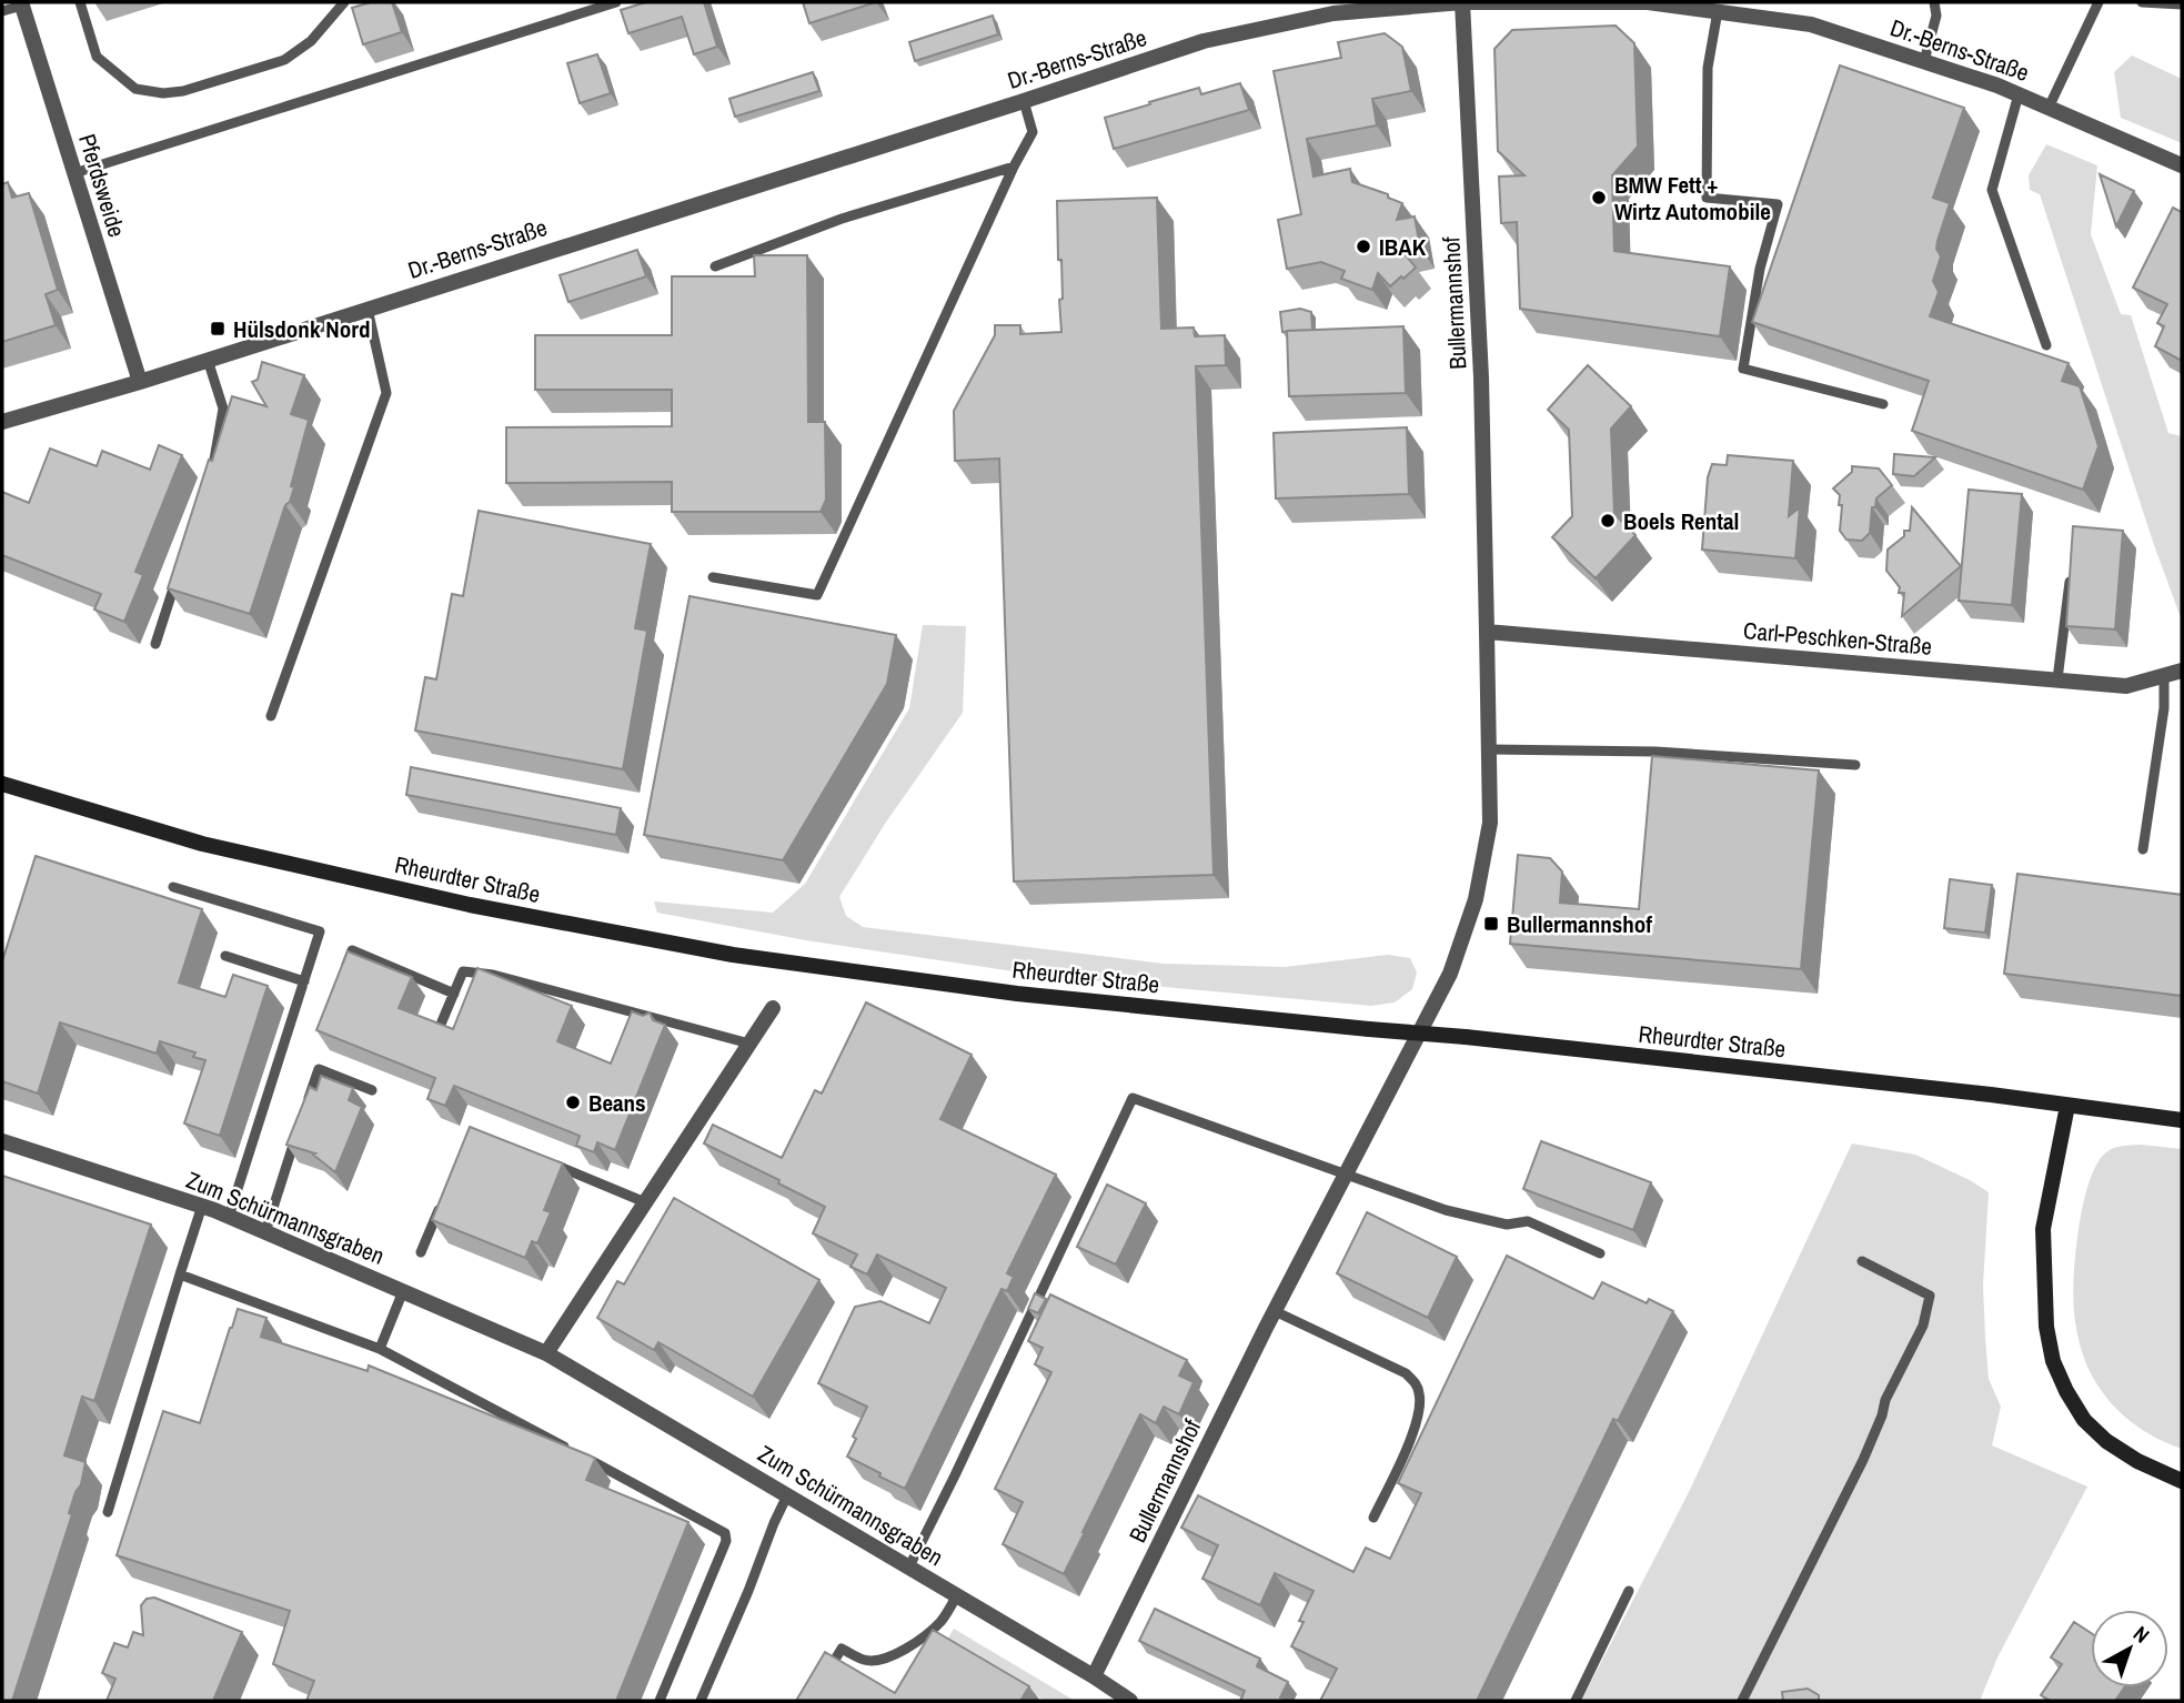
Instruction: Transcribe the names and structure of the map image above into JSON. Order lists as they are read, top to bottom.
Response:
{
  "streets": {
    "main road": ["Rheurdter Straße"],
    "street": [
      "Dr.-Berns-Straße",
      "Pferdsweide",
      "Bullermannshof",
      "Carl-Peschken-Straße",
      "Zum Schürmannsgraben"
    ]
  },
  "crossings": [
    ["Dr.-Berns-Straße", "Pferdsweide"],
    ["Dr.-Berns-Straße", "Bullermannshof"],
    ["Bullermannshof", "Carl-Peschken-Straße"],
    ["Bullermannshof", "Zum Schürmannsgraben"]
  ],
  "places": {
    "other": [
      "BMW Fett + Wirtz Automobile",
      "IBAK",
      "Boels Rental",
      "Beans"
    ],
    "transit": ["Hülsdonk Nord", "Bullermannshof"]
  },
  "north": "top right"
}
